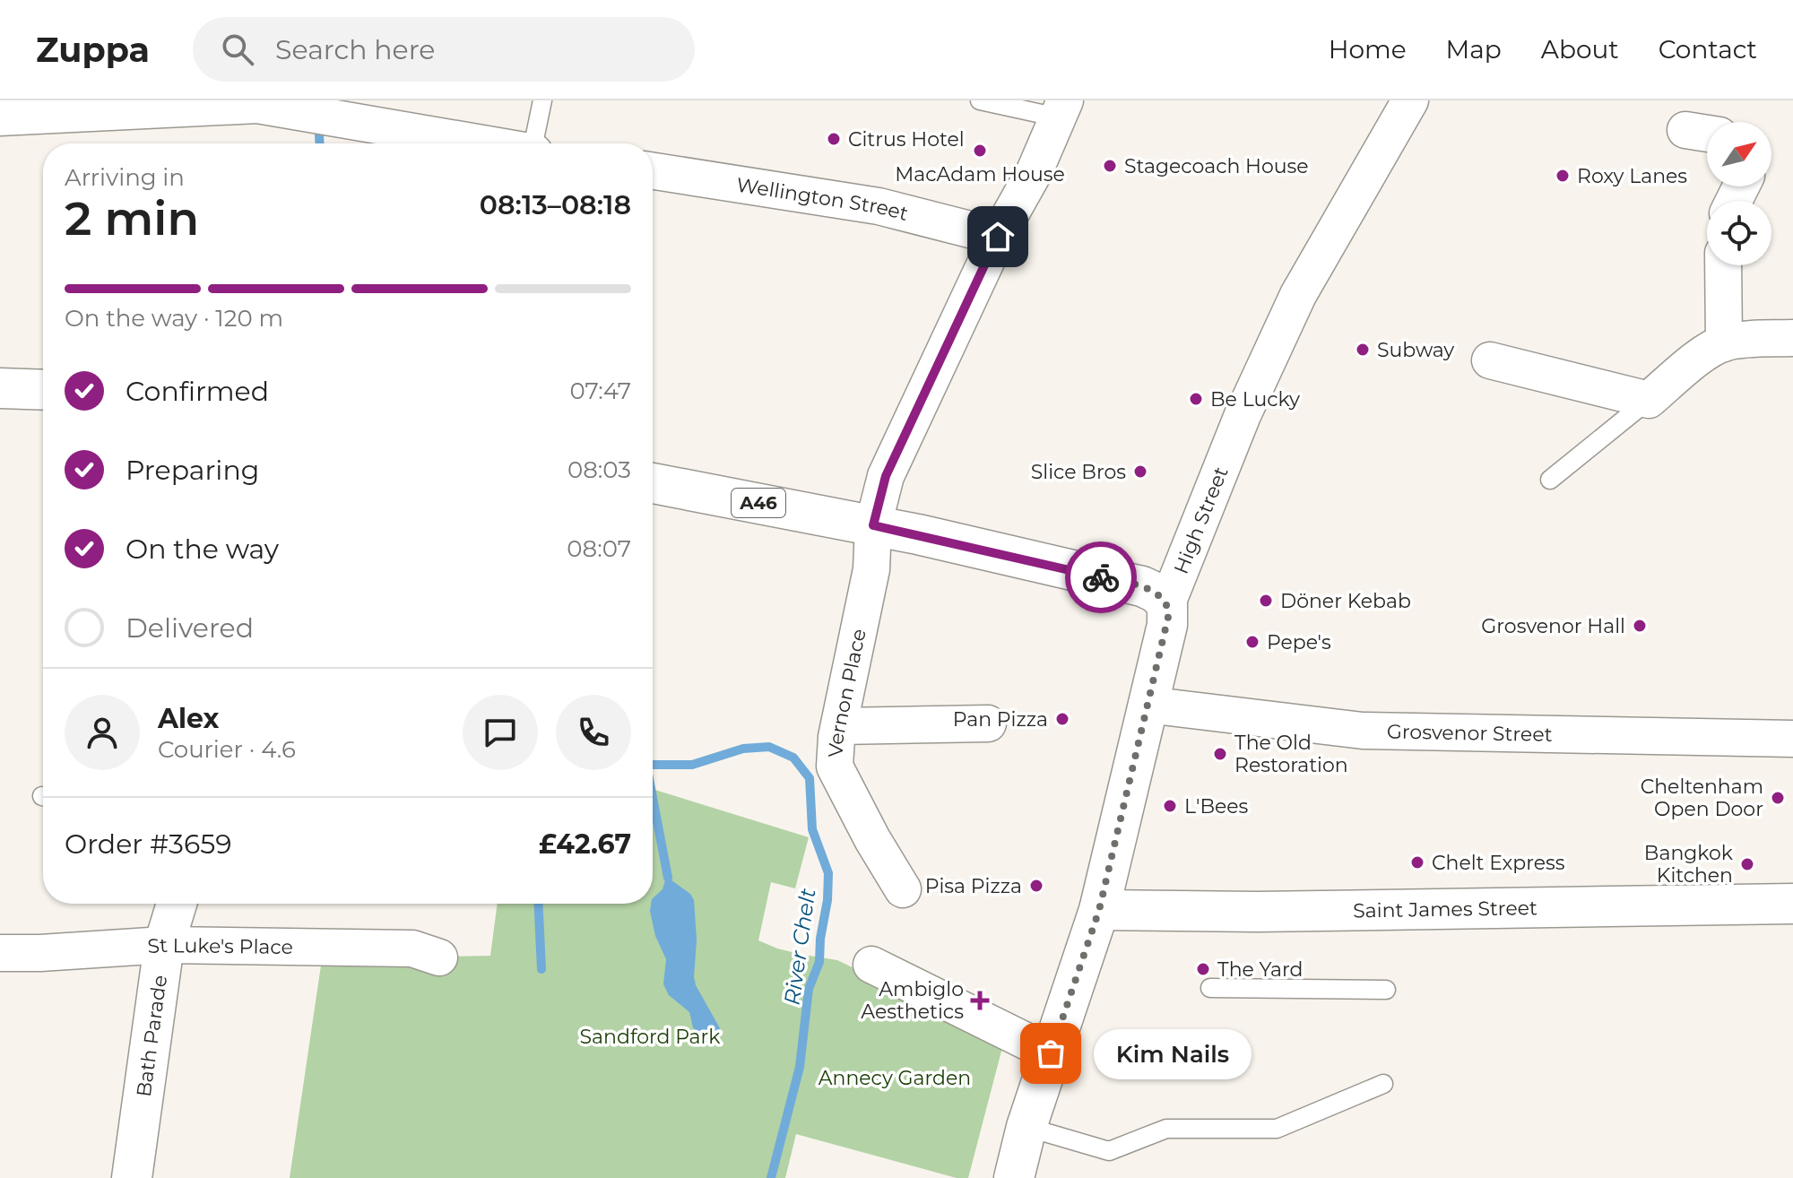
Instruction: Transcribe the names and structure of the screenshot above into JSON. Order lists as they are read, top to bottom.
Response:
{
  "streets": {
    "main road": [
      "A46",
      "High Street",
      "Saint James Street",
      "Bath Parade"
    ],
    "street": [
      "Wellington Street",
      "Vernon Place",
      "Grosvenor Street",
      "St Luke's Place"
    ]
  },
  "crossings": [
    ["Wellington Street", "Vernon Place"],
    ["A46", "High Street"],
    ["A46", "Vernon Place"],
    ["High Street", "Grosvenor Street"],
    ["High Street", "Saint James Street"],
    ["St Luke's Place", "Bath Parade"]
  ],
  "water": ["River Chelt"],
  "parks": ["Sandford Park", "Annecy Garden"],
  "places": {
    "other": [
      "Citrus Hotel",
      "MacAdam House",
      "Stagecoach House",
      "Roxy Lanes",
      "Subway",
      "Be Lucky",
      "Slice Bros",
      "Döner Kebab",
      "Grosvenor Hall",
      "Pepe's",
      "Pan Pizza",
      "The Old Restoration",
      "Cheltenham Open Door",
      "L'Bees",
      "Chelt Express",
      "Bangkok Kitchen",
      "Pisa Pizza",
      "The Yard",
      "Kim Nails"
    ],
    "health": ["Ambiglo Aesthetics"]
  },
  "north": "top right",
  "page": {
    "header": "Zuppa",
    "search": "Search here",
    "nav": [
      "Home",
      "Map",
      "About",
      "Contact"
    ],
    "heading": ["2 min", "Arriving in", "08:13–08:18"],
    "panel": [
      "Alex",
      "Courier · 4.6",
      "Order #3659",
      "£42.67"
    ],
    "bar": "On the way · 120 m",
    "list": [
      ["Confirmed", "07:47"],
      ["Preparing", "08:03"],
      ["On the way", "08:07"],
      "Delivered"
    ],
    "bubble": "Kim Nails"
  }
}
